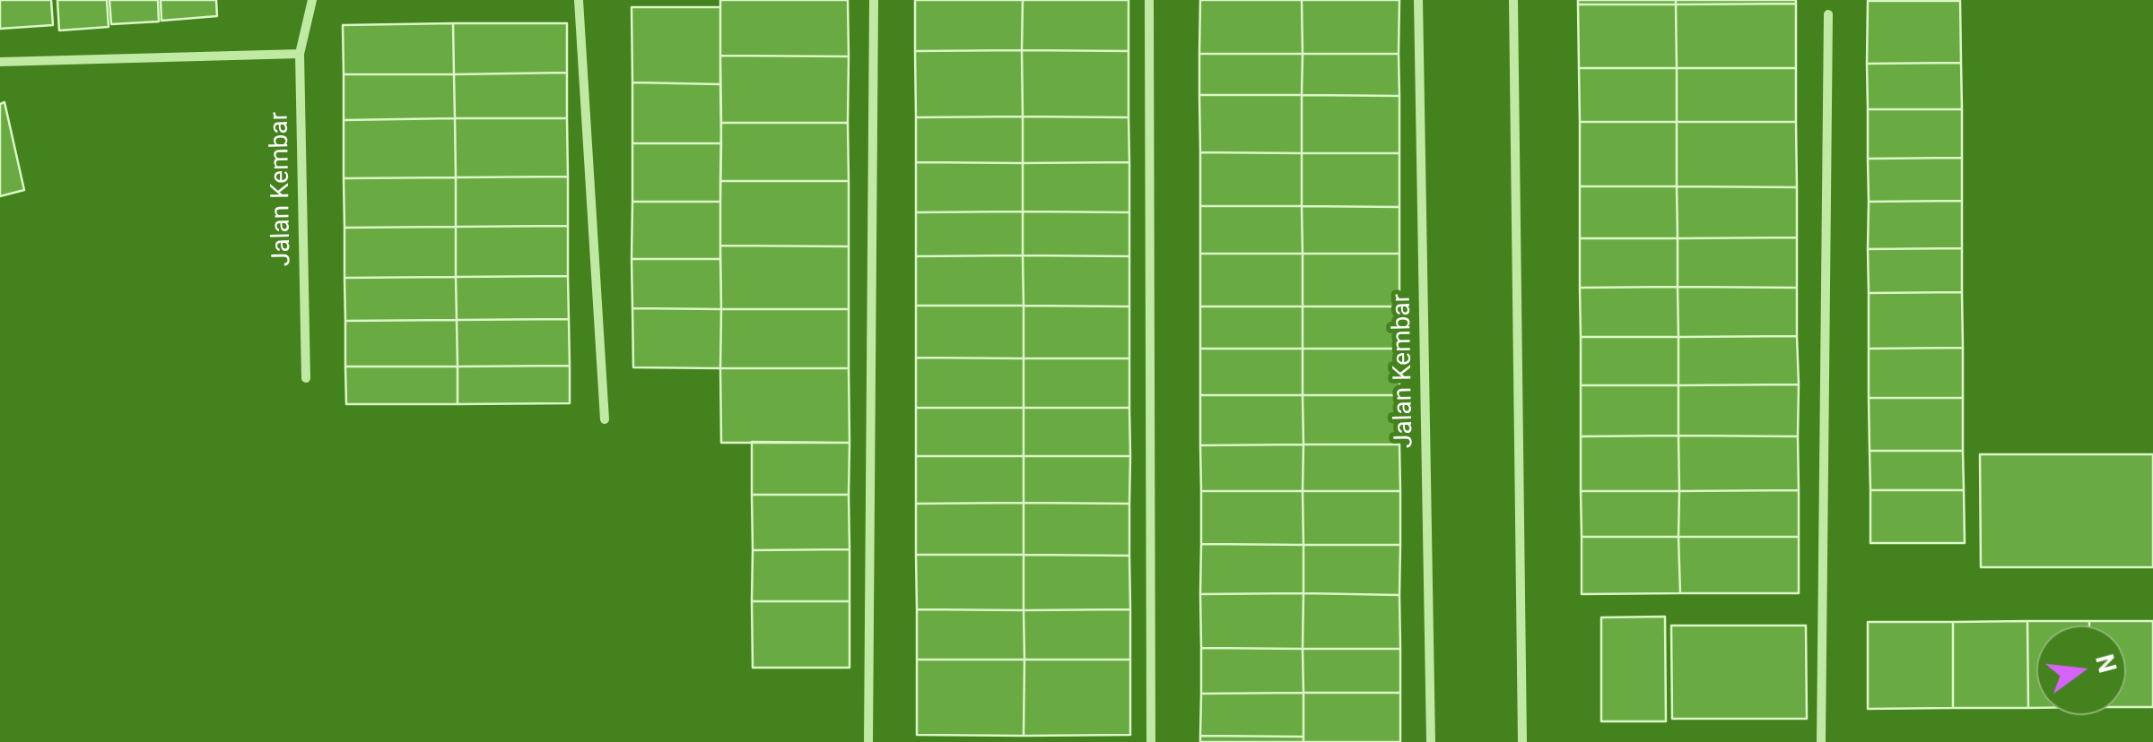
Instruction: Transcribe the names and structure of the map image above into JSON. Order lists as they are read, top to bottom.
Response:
{
  "streets": {
    "street": ["Jalan Kembar"]
  },
  "north": "right"
}
